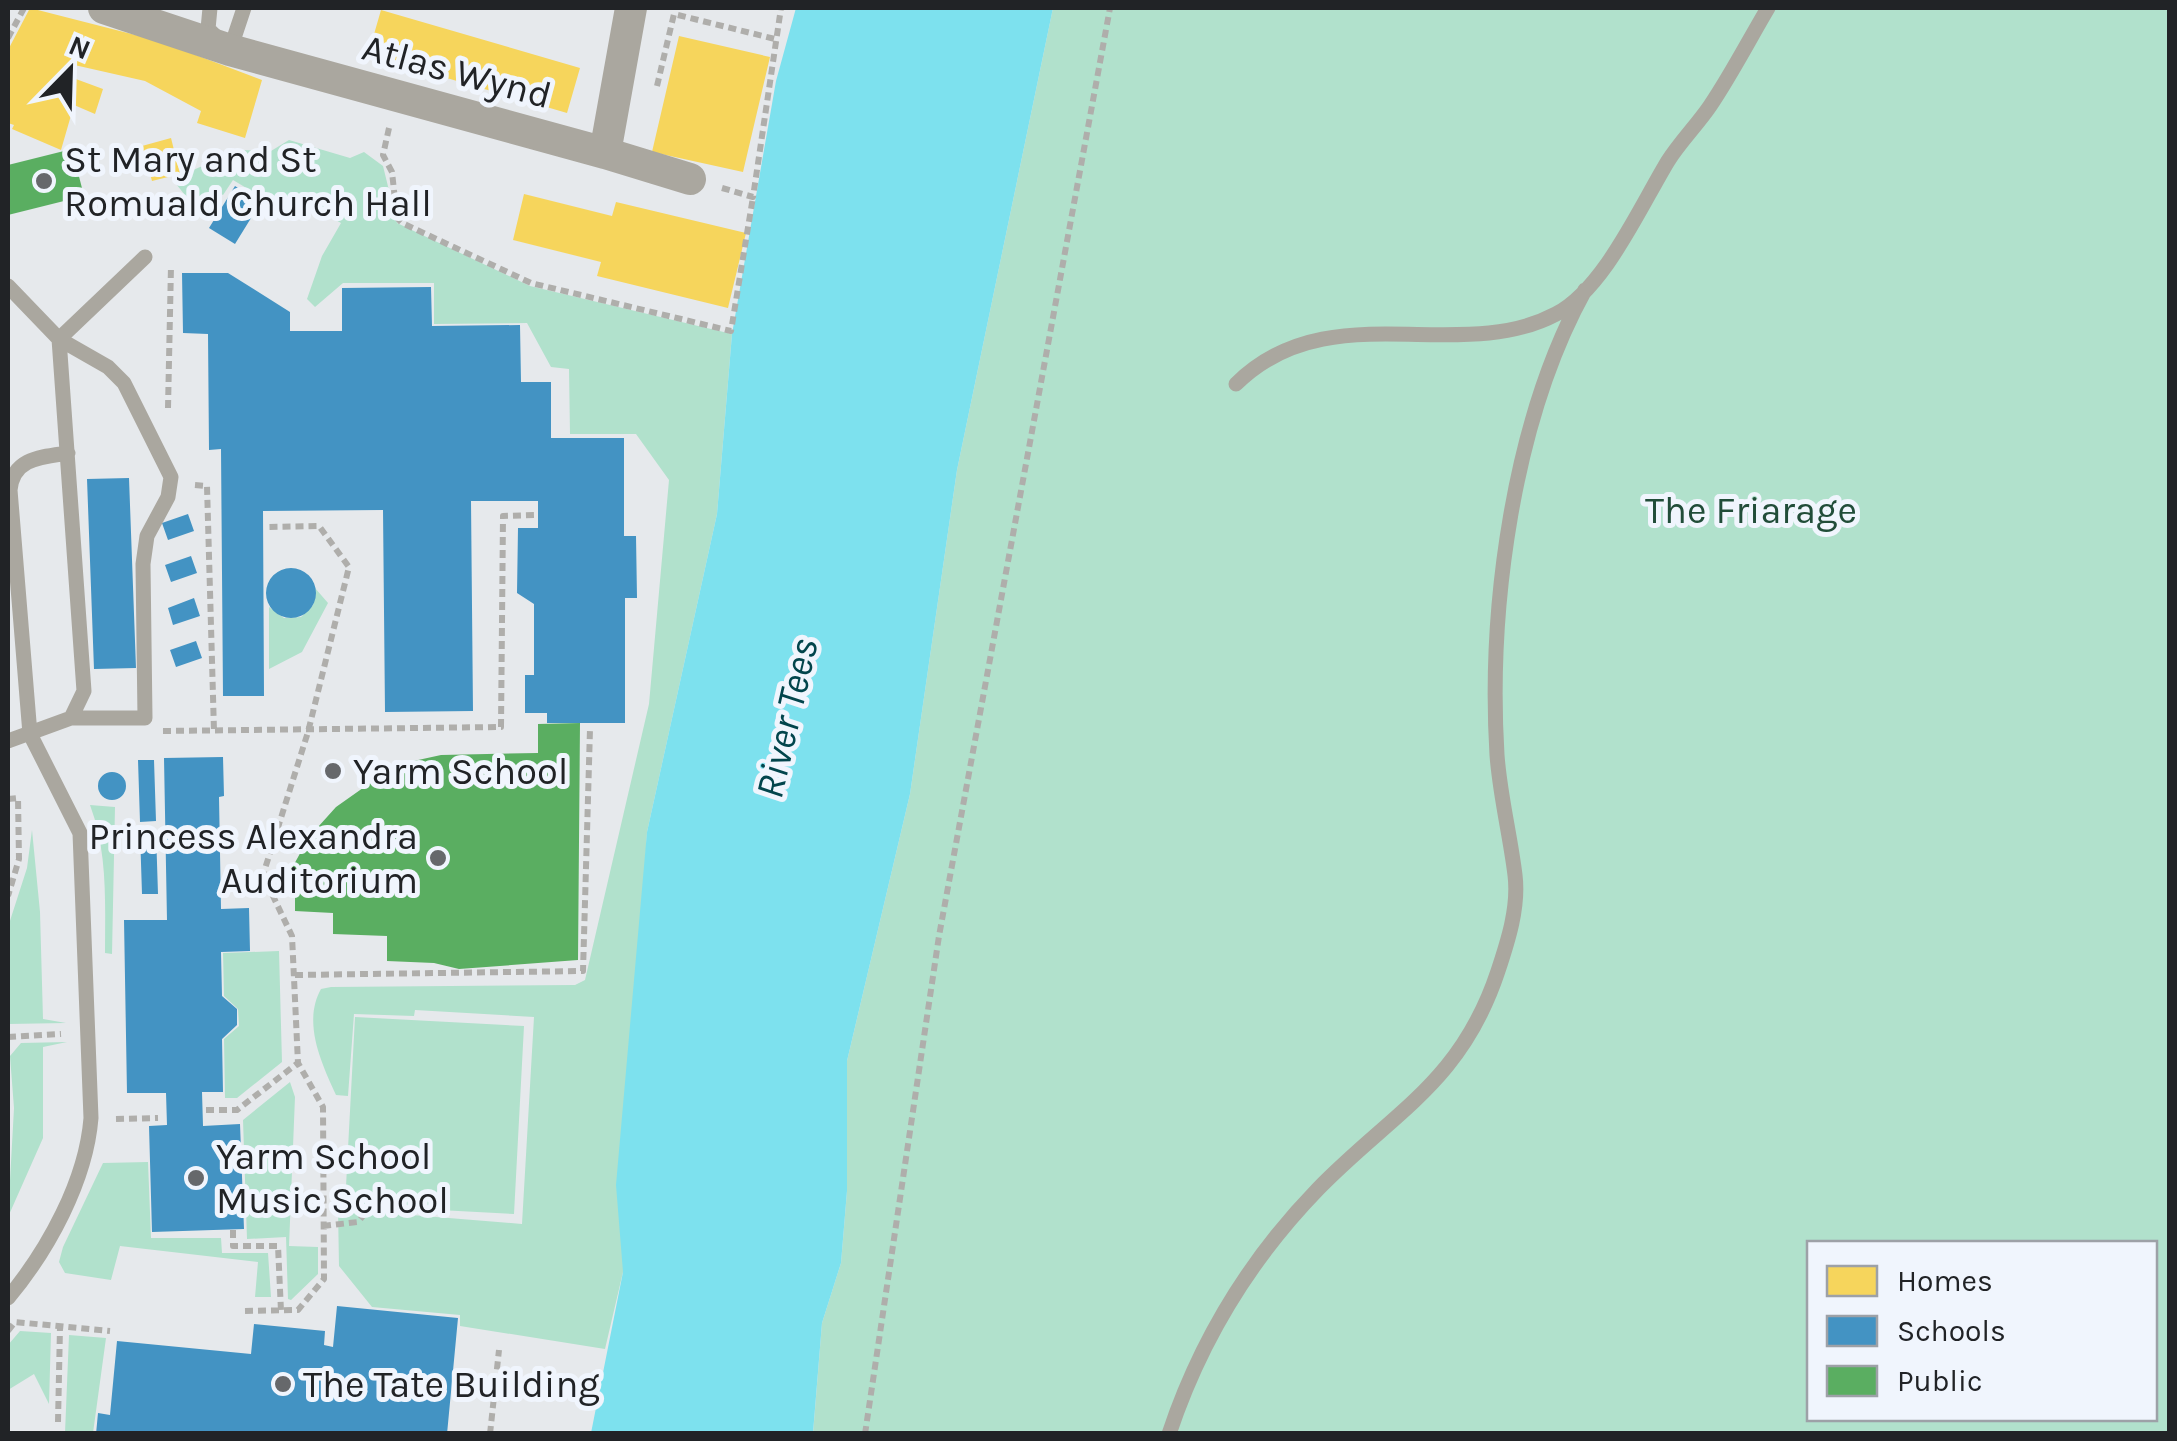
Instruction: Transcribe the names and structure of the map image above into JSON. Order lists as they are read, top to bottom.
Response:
{
  "streets": {
    "street": ["Atlas Wynd"]
  },
  "water": ["River Tees"],
  "parks": ["The Friarage"],
  "places": [
    "St Mary and St Romuald Church Hall",
    "Yarm School",
    "Princess Alexandra Auditorium",
    "Yarm School Music School",
    "The Tate Building"
  ],
  "legend": ["Homes", "Schools", "Public"],
  "north": "top right"
}
